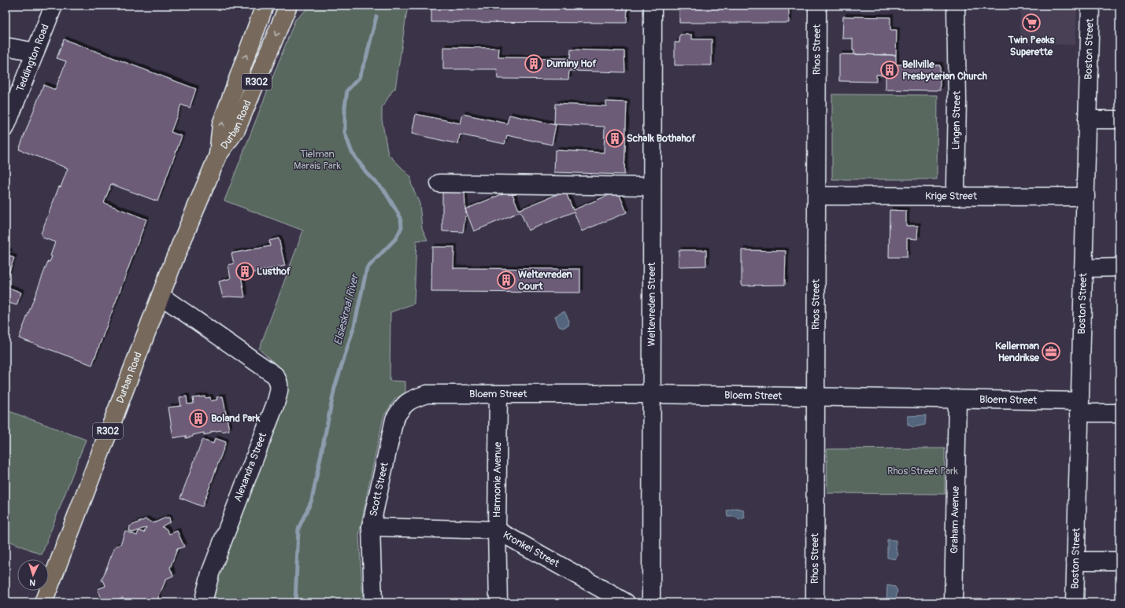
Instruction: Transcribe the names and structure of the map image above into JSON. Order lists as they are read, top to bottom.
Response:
{
  "streets": {
    "main road": ["R302", "Durban Road"],
    "street": [
      "Rhos Street",
      "Boston Street",
      "Teddington Road",
      "Lingen Street",
      "Krige Street",
      "Weltevreden Street",
      "Bloem Street",
      "Alexandra Street",
      "Harmonie Avenue",
      "Scott Street",
      "Graham Avenue",
      "Kronkel Street"
    ]
  },
  "crossings": [
    ["Rhos Street", "Krige Street"],
    ["Rhos Street", "Bloem Street"],
    ["Boston Street", "Krige Street"],
    ["Boston Street", "Bloem Street"],
    ["Lingen Street", "Krige Street"],
    ["Durban Road", "Alexandra Street"],
    ["Weltevreden Street", "Bloem Street"],
    ["Bloem Street", "Harmonie Avenue"],
    ["Bloem Street", "Scott Street"],
    ["Bloem Street", "Graham Avenue"],
    ["Harmonie Avenue", "Kronkel Street"],
    ["Scott Street", "Kronkel Street"]
  ],
  "water": ["Elsieskraal River"],
  "parks": ["Tielman Marais Park", "Rhos Street Park"],
  "places": {
    "supermarket": ["Twin Peaks Superette"],
    "building": [
      "Duminy Hof",
      "Bellville Presbyterian Church",
      "Schalk Bothahof",
      "Lusthof",
      "Weltevreden Court",
      "Boland Park"
    ],
    "office": ["Kellerman Hendrikse"]
  },
  "north": "bottom"
}
